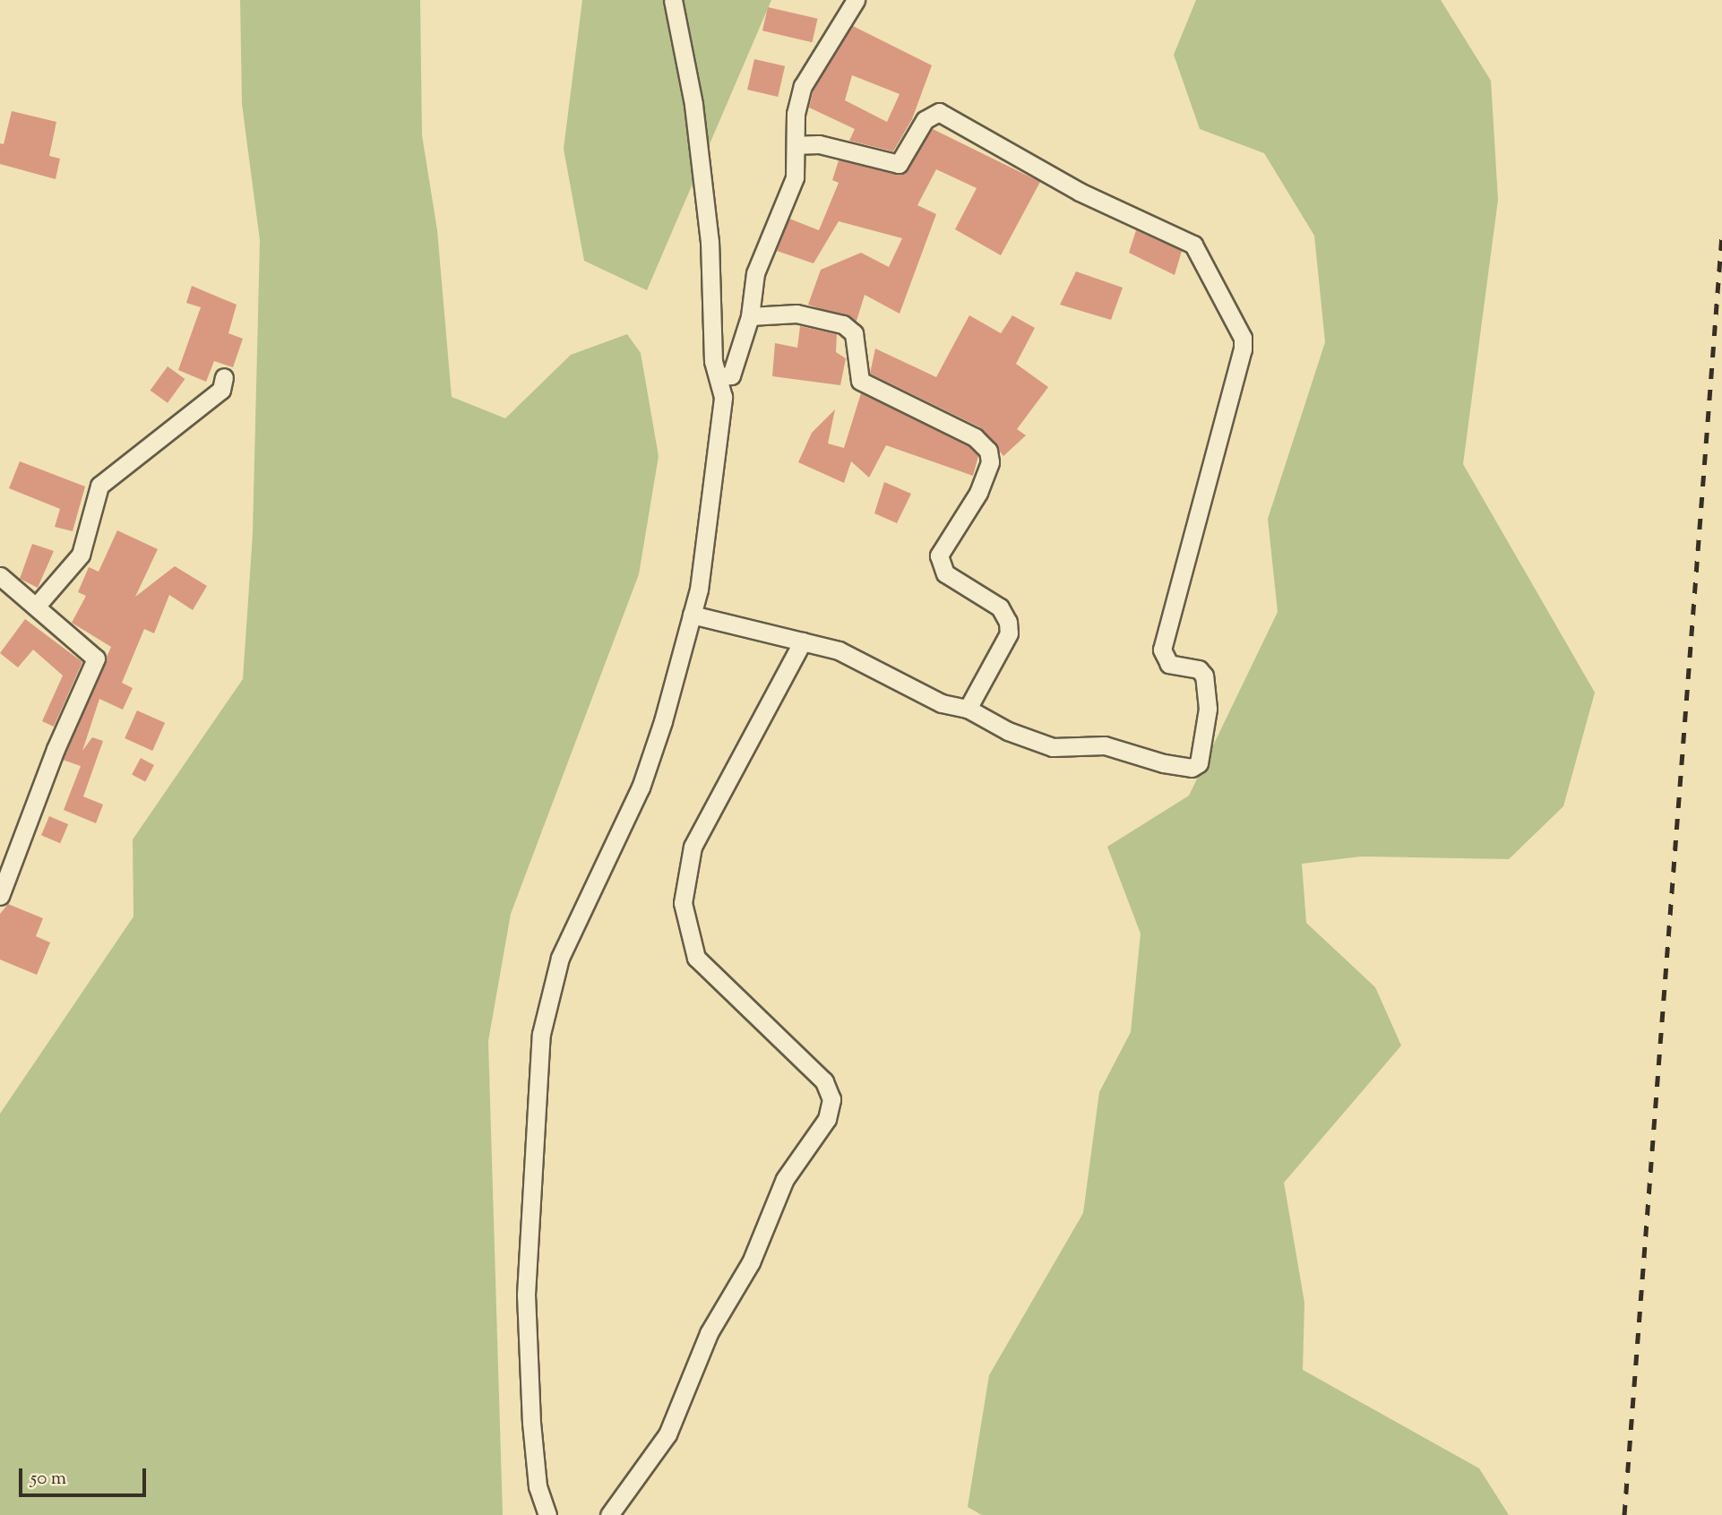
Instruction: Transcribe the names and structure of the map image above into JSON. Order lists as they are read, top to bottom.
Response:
{
  "scale_bar": "50 m"
}
